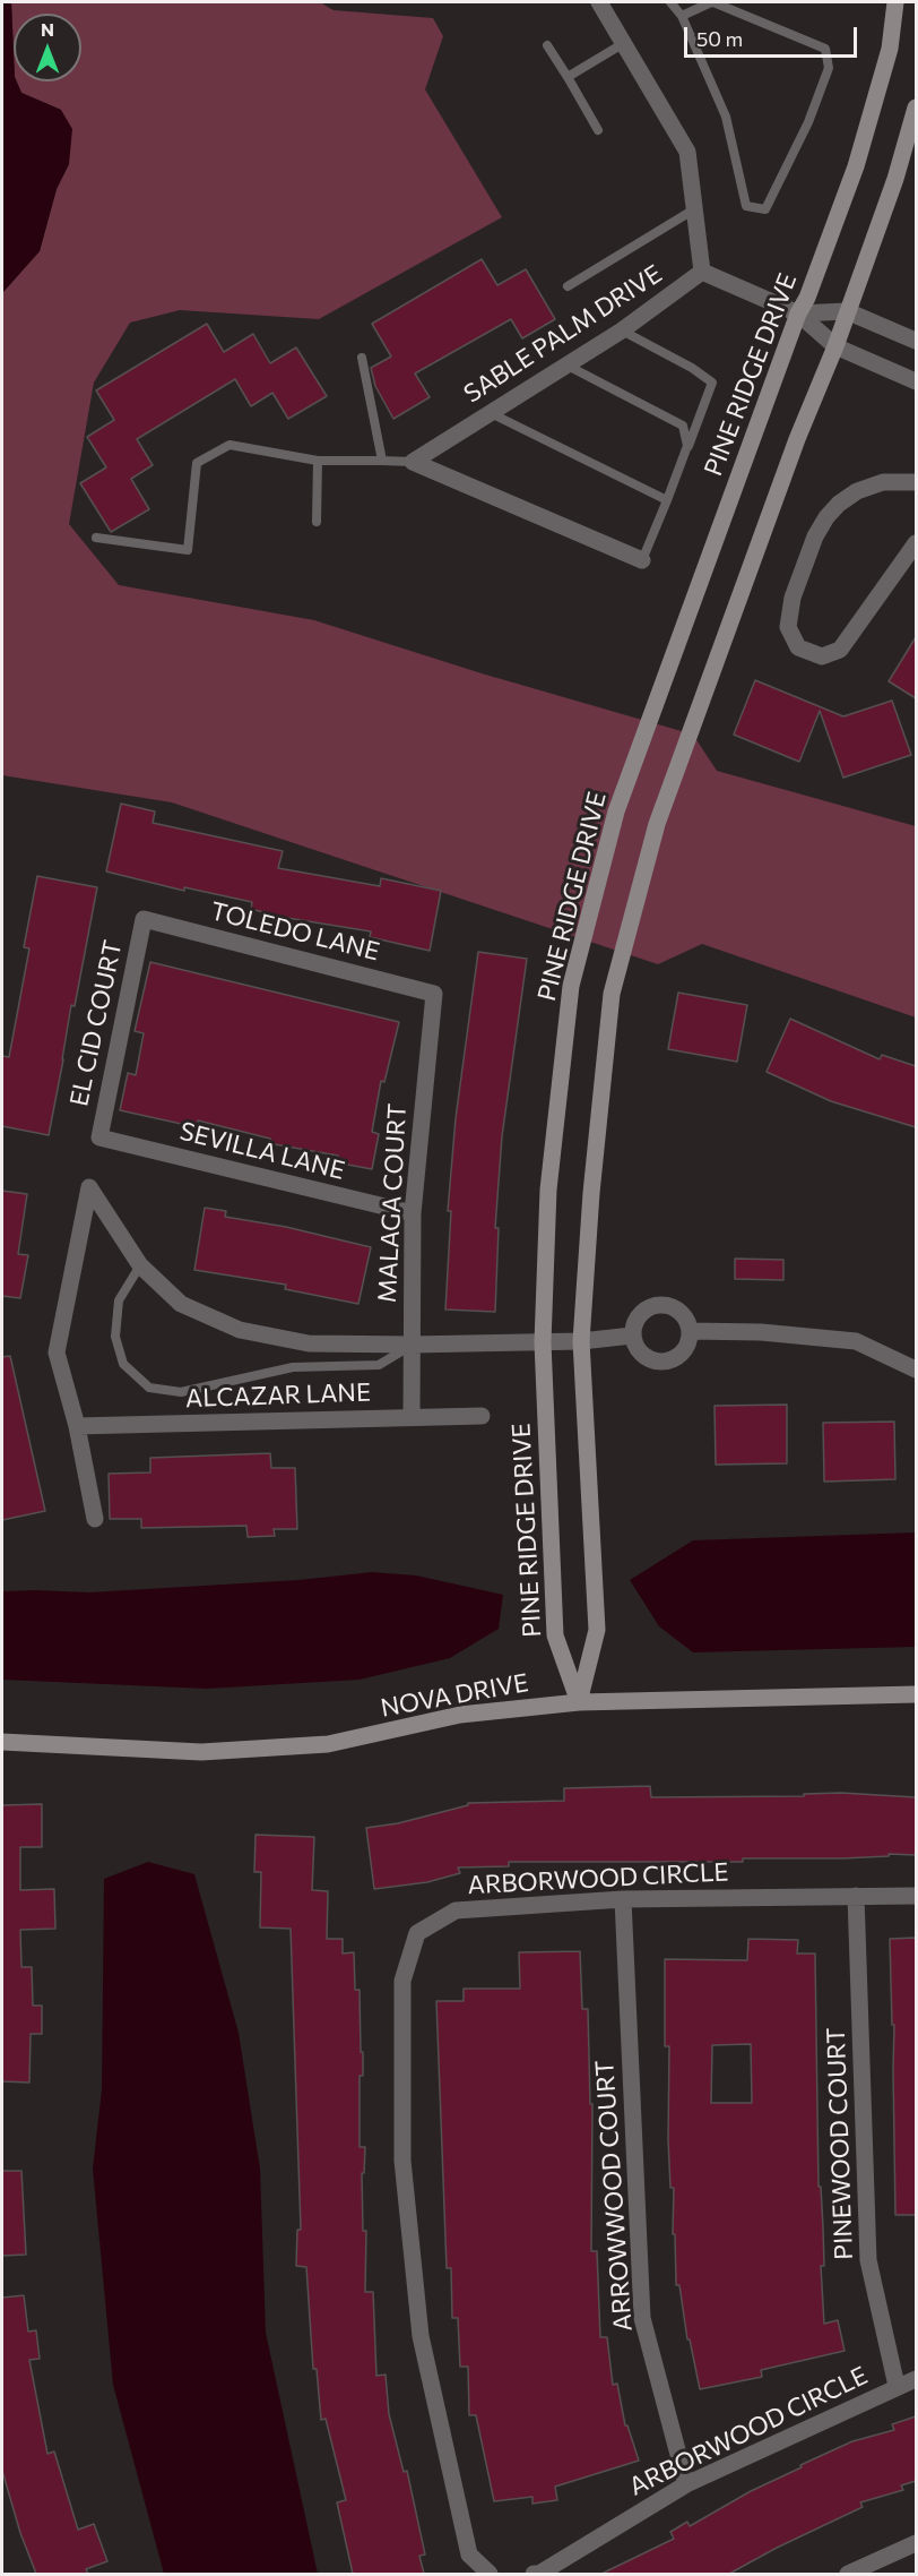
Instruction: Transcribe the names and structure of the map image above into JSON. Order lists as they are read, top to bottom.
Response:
{
  "streets": {
    "street": [
      "SABLE PALM DRIVE",
      "PINE RIDGE DRIVE",
      "TOLEDO LANE",
      "EL CID COURT",
      "SEVILLA LANE",
      "MALAGA COURT",
      "ALCAZAR LANE",
      "NOVA DRIVE",
      "ARBORWOOD CIRCLE",
      "PINEWOOD COURT",
      "ARROWWOOD COURT"
    ]
  },
  "crossings": [
    ["PINE RIDGE DRIVE", "NOVA DRIVE"],
    ["TOLEDO LANE", "EL CID COURT"],
    ["TOLEDO LANE", "MALAGA COURT"],
    ["EL CID COURT", "SEVILLA LANE"],
    ["SEVILLA LANE", "MALAGA COURT"],
    ["MALAGA COURT", "ALCAZAR LANE"],
    ["ARBORWOOD CIRCLE", "PINEWOOD COURT"],
    ["ARBORWOOD CIRCLE", "ARROWWOOD COURT"]
  ],
  "scale_bar": "50 m",
  "north": "top"
}
